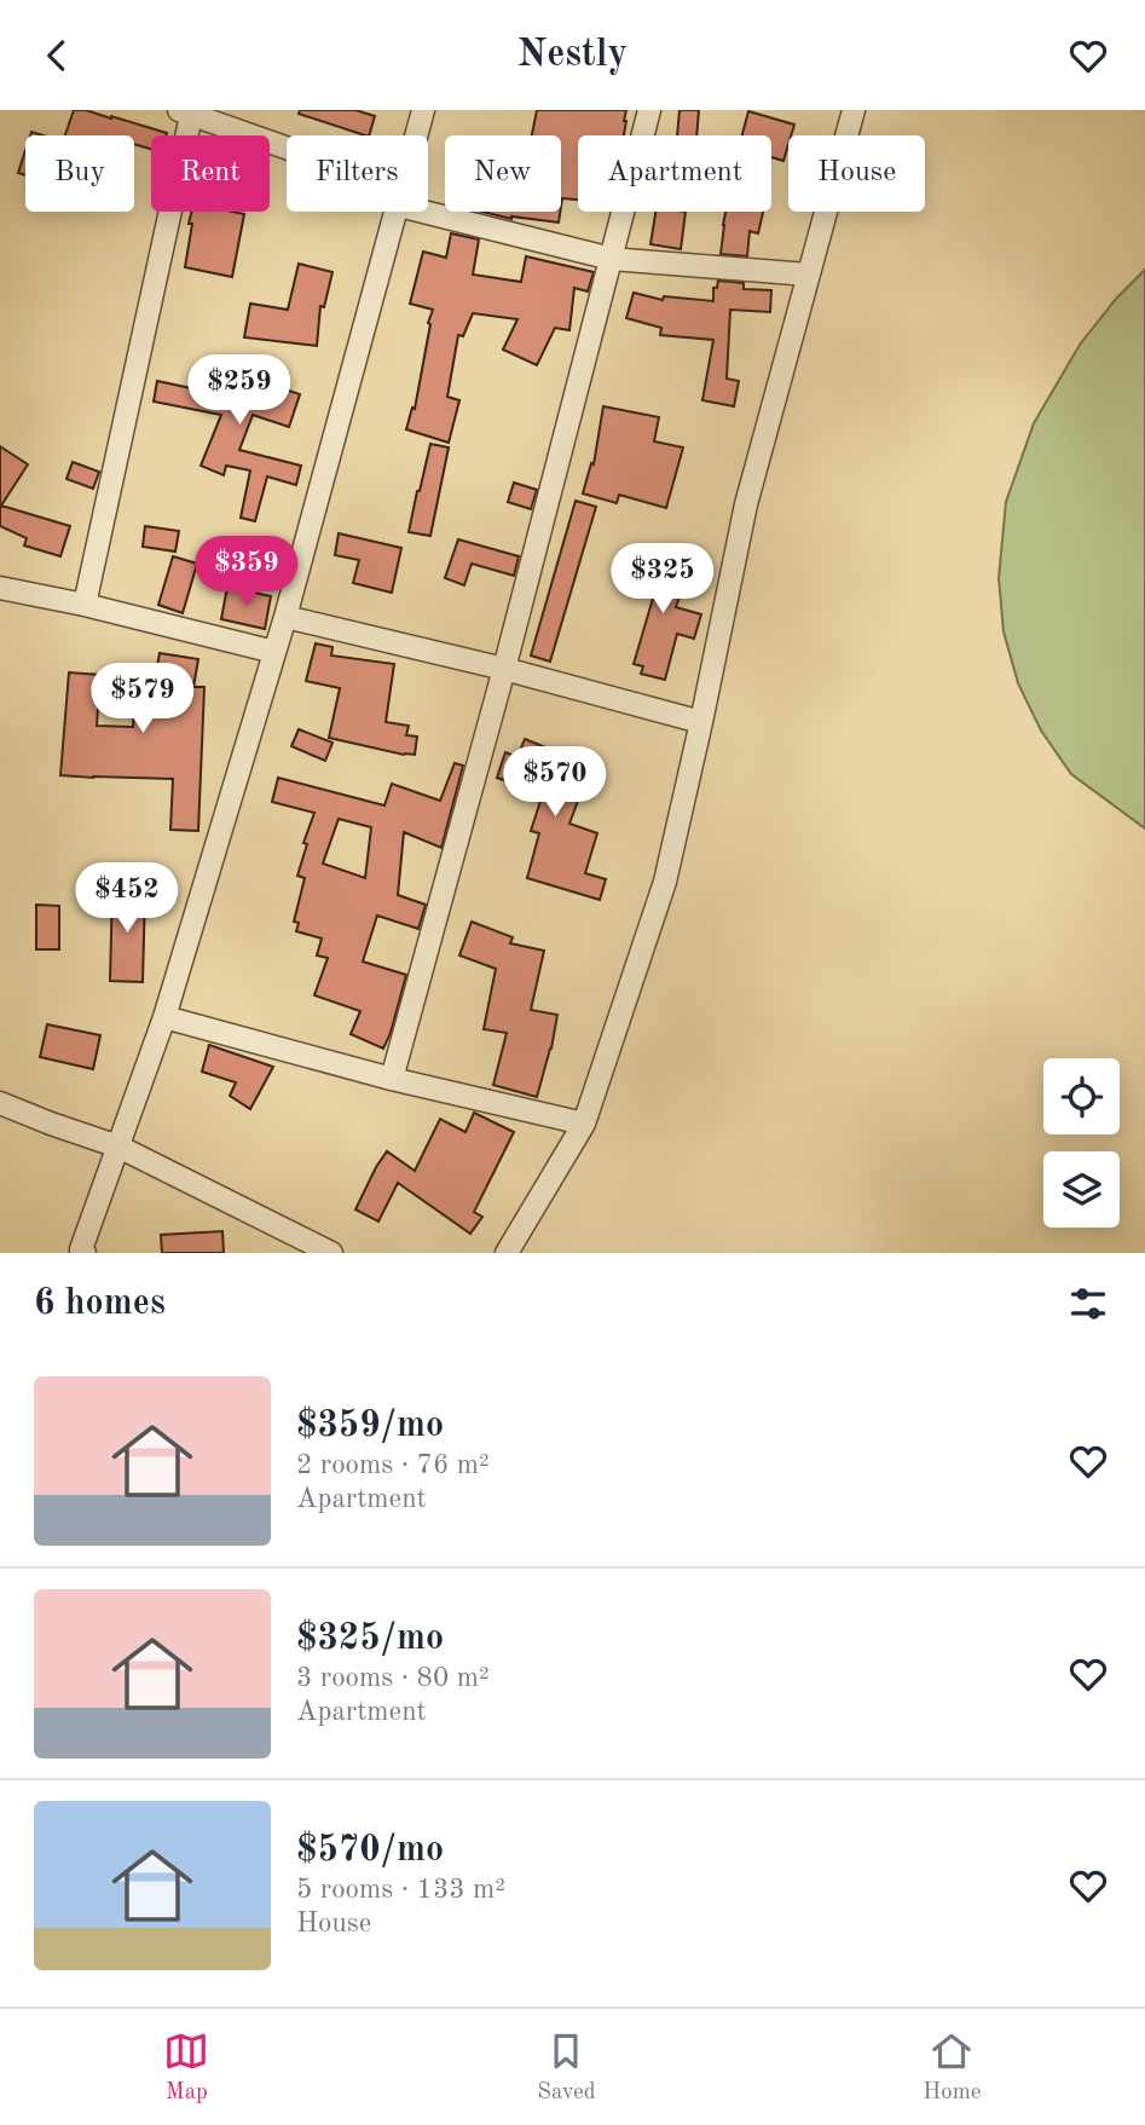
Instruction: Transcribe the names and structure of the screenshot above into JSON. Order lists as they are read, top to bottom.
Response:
{
  "page": {
    "header": "Nestly",
    "chip": [
      "Buy",
      "Rent",
      "Filters",
      "New",
      "Apartment",
      "House"
    ],
    "price": [
      "$259",
      "$359",
      "$325",
      "$579",
      "$570",
      "$452"
    ],
    "heading": "6 homes",
    "list": [
      {
        "name": "$359/mo",
        "note": "2 rooms · 76 m² · Apartment"
      },
      {
        "name": "$325/mo",
        "note": "3 rooms · 80 m² · Apartment"
      },
      {
        "name": "$570/mo",
        "note": "5 rooms · 133 m² · House"
      }
    ],
    "tabs": ["Map", "Saved", "Home"]
  }
}
